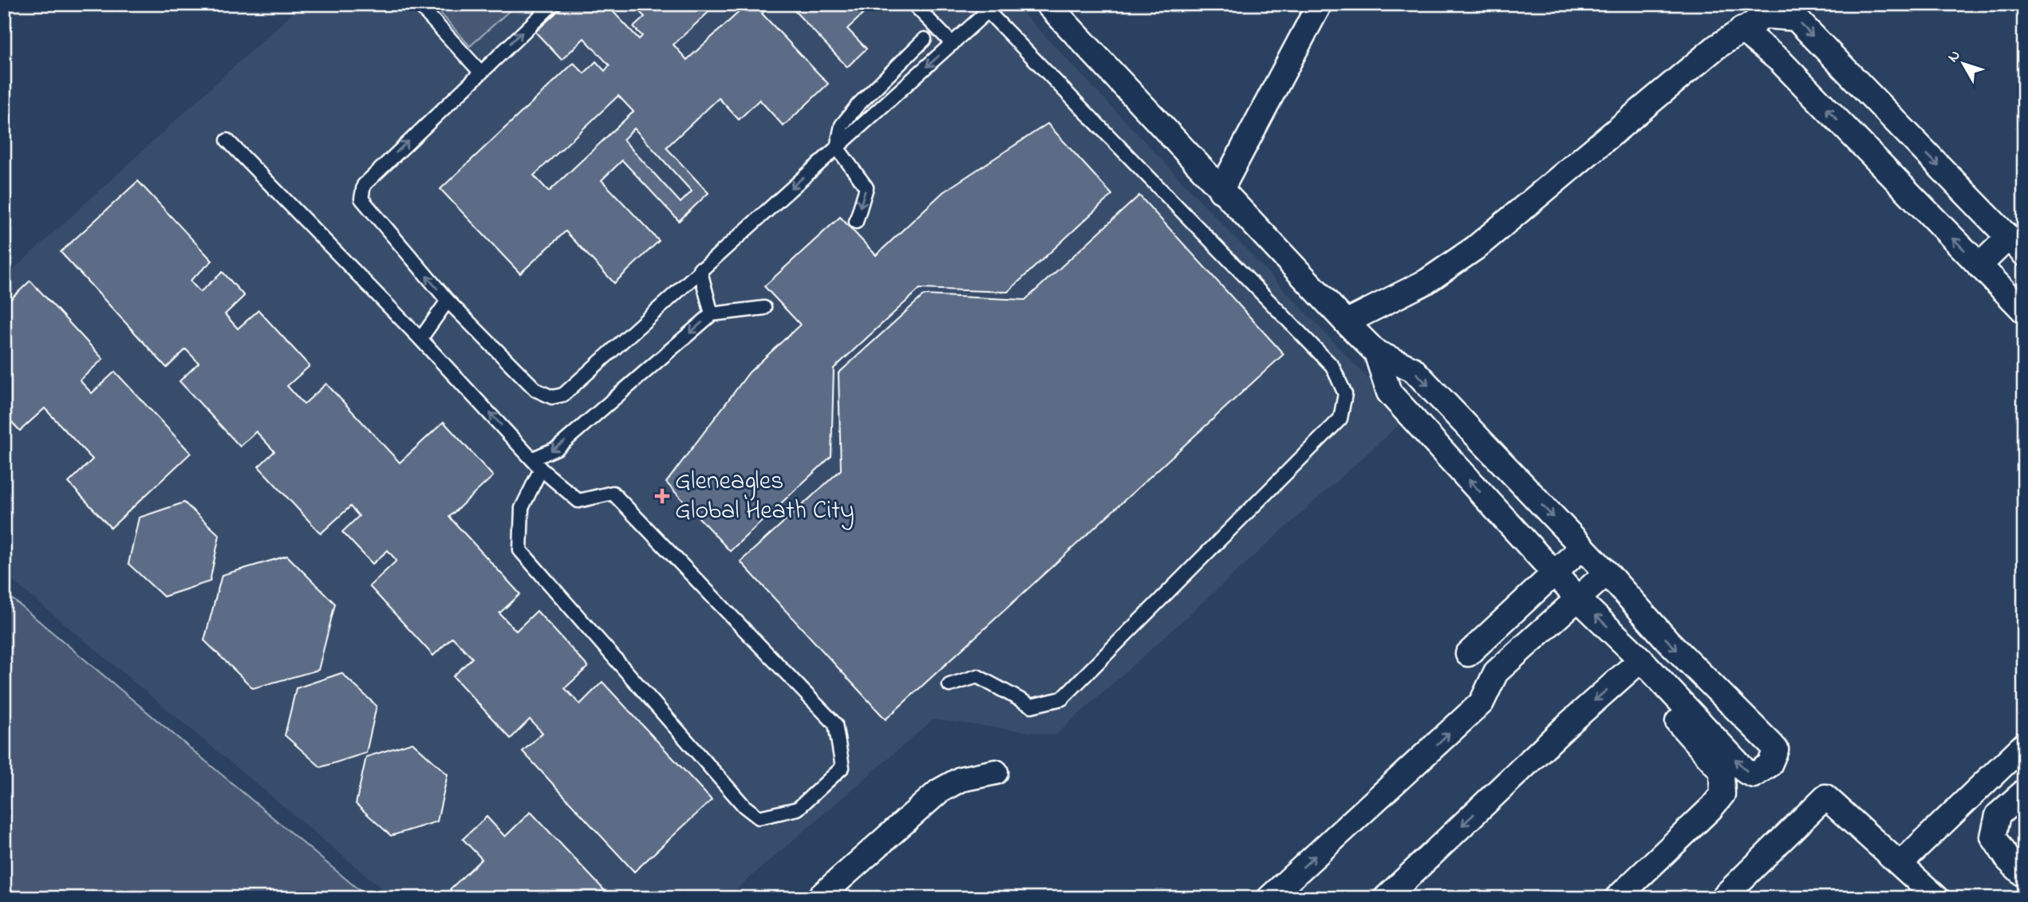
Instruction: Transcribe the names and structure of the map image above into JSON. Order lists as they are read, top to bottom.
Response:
{
  "places": {
    "health": ["Gleneagles Global Heath City"]
  },
  "north": "top left"
}
